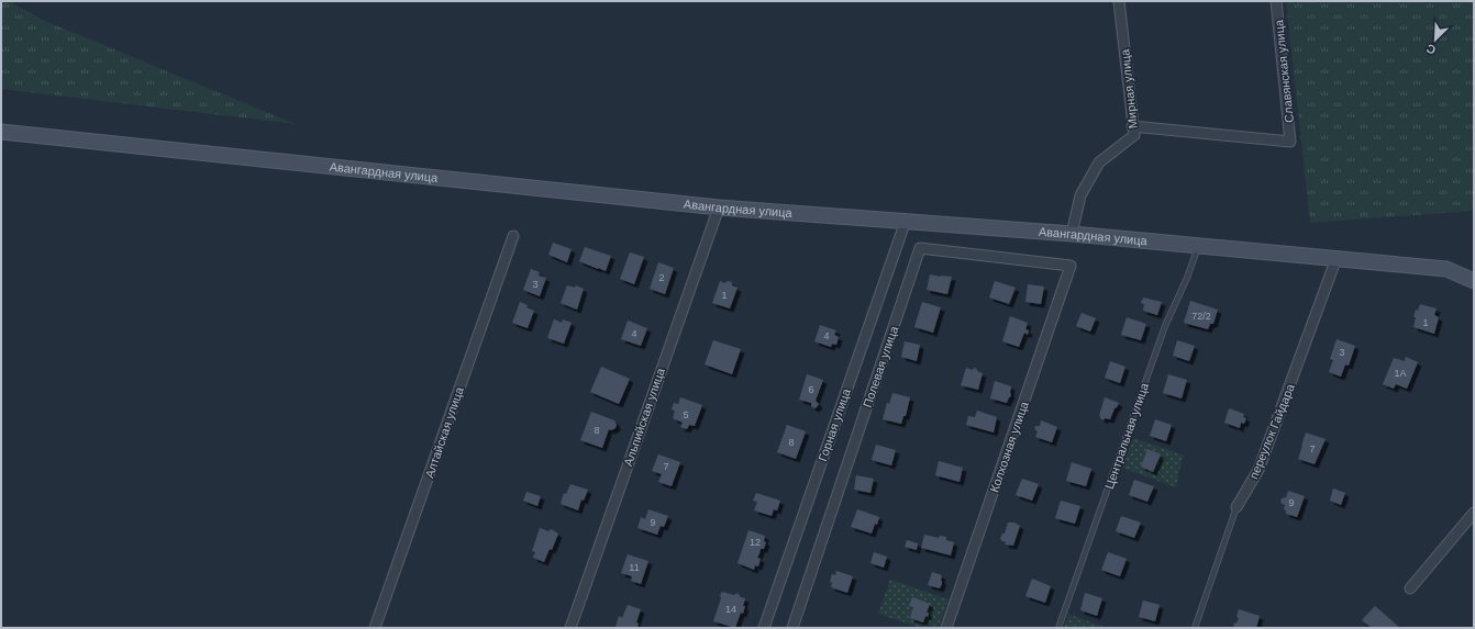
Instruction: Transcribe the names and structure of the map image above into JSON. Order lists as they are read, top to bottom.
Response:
{
  "streets": {
    "main road": ["Авангардная улица"],
    "street": [
      "Славянская улица",
      "Мирная улица",
      "Полевая улица",
      "Альпийская улица",
      "Горная улица",
      "переулок Гайдара",
      "Алтайская улица",
      "Колхозная улица"
    ],
    "lane": ["Центральная улица"]
  },
  "crossings": [
    ["Славянская улица", "Мирная улица"],
    ["Мирная улица", "Авангардная улица"],
    ["Авангардная улица", "Альпийская улица"],
    ["Авангардная улица", "Горная улица"],
    ["Авангардная улица", "переулок Гайдара"],
    ["Авангардная улица", "Центральная улица"],
    ["Полевая улица", "Колхозная улица"]
  ],
  "house_numbers": [
    "2",
    "3",
    "1",
    "72/2",
    "1",
    "4",
    "4",
    "3",
    "1А",
    "6",
    "5",
    "8",
    "8",
    "7",
    "7",
    "9",
    "9",
    "12",
    "11",
    "14"
  ],
  "north": "bottom left"
}
